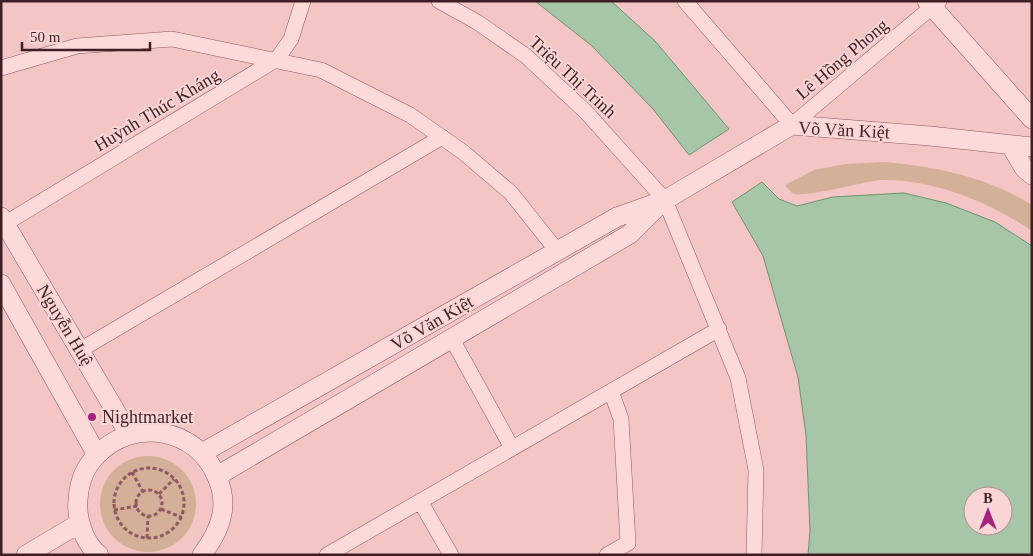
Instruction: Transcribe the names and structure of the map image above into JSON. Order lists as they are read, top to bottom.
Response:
{
  "streets": {
    "street": [
      "Lê Hồng Phong",
      "Triệu Thị Trinh",
      "Huỳnh Thúc Kháng",
      "Võ Văn Kiệt",
      "Nguyễn Huệ"
    ]
  },
  "crossings": [
    ["Lê Hồng Phong", "Võ Văn Kiệt"],
    ["Triệu Thị Trinh", "Võ Văn Kiệt"],
    ["Huỳnh Thúc Kháng", "Nguyễn Huệ"]
  ],
  "places": ["Nightmarket"],
  "scale_bar": "50 m",
  "north": "top"
}
